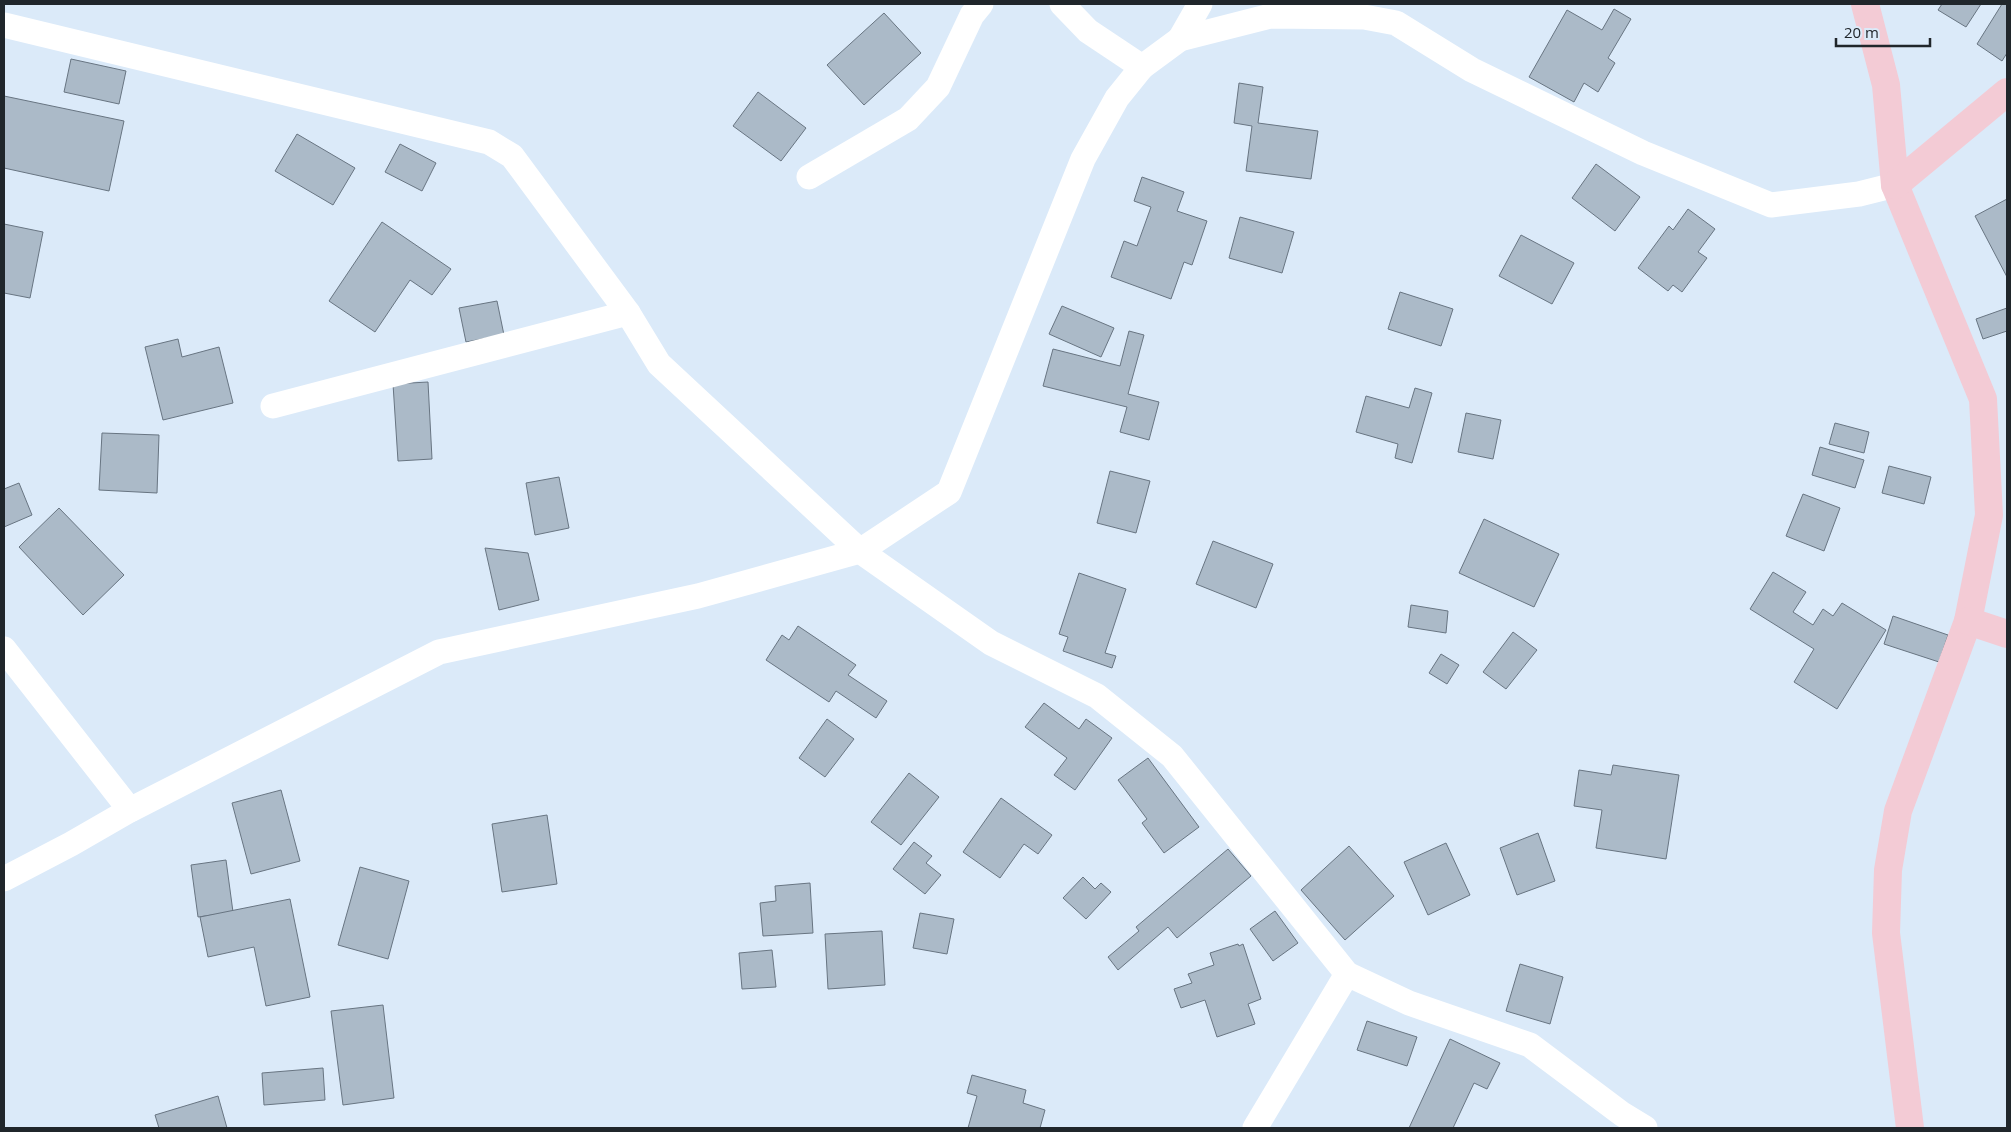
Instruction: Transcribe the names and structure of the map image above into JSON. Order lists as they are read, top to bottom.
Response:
{
  "scale_bar": "20 m"
}
